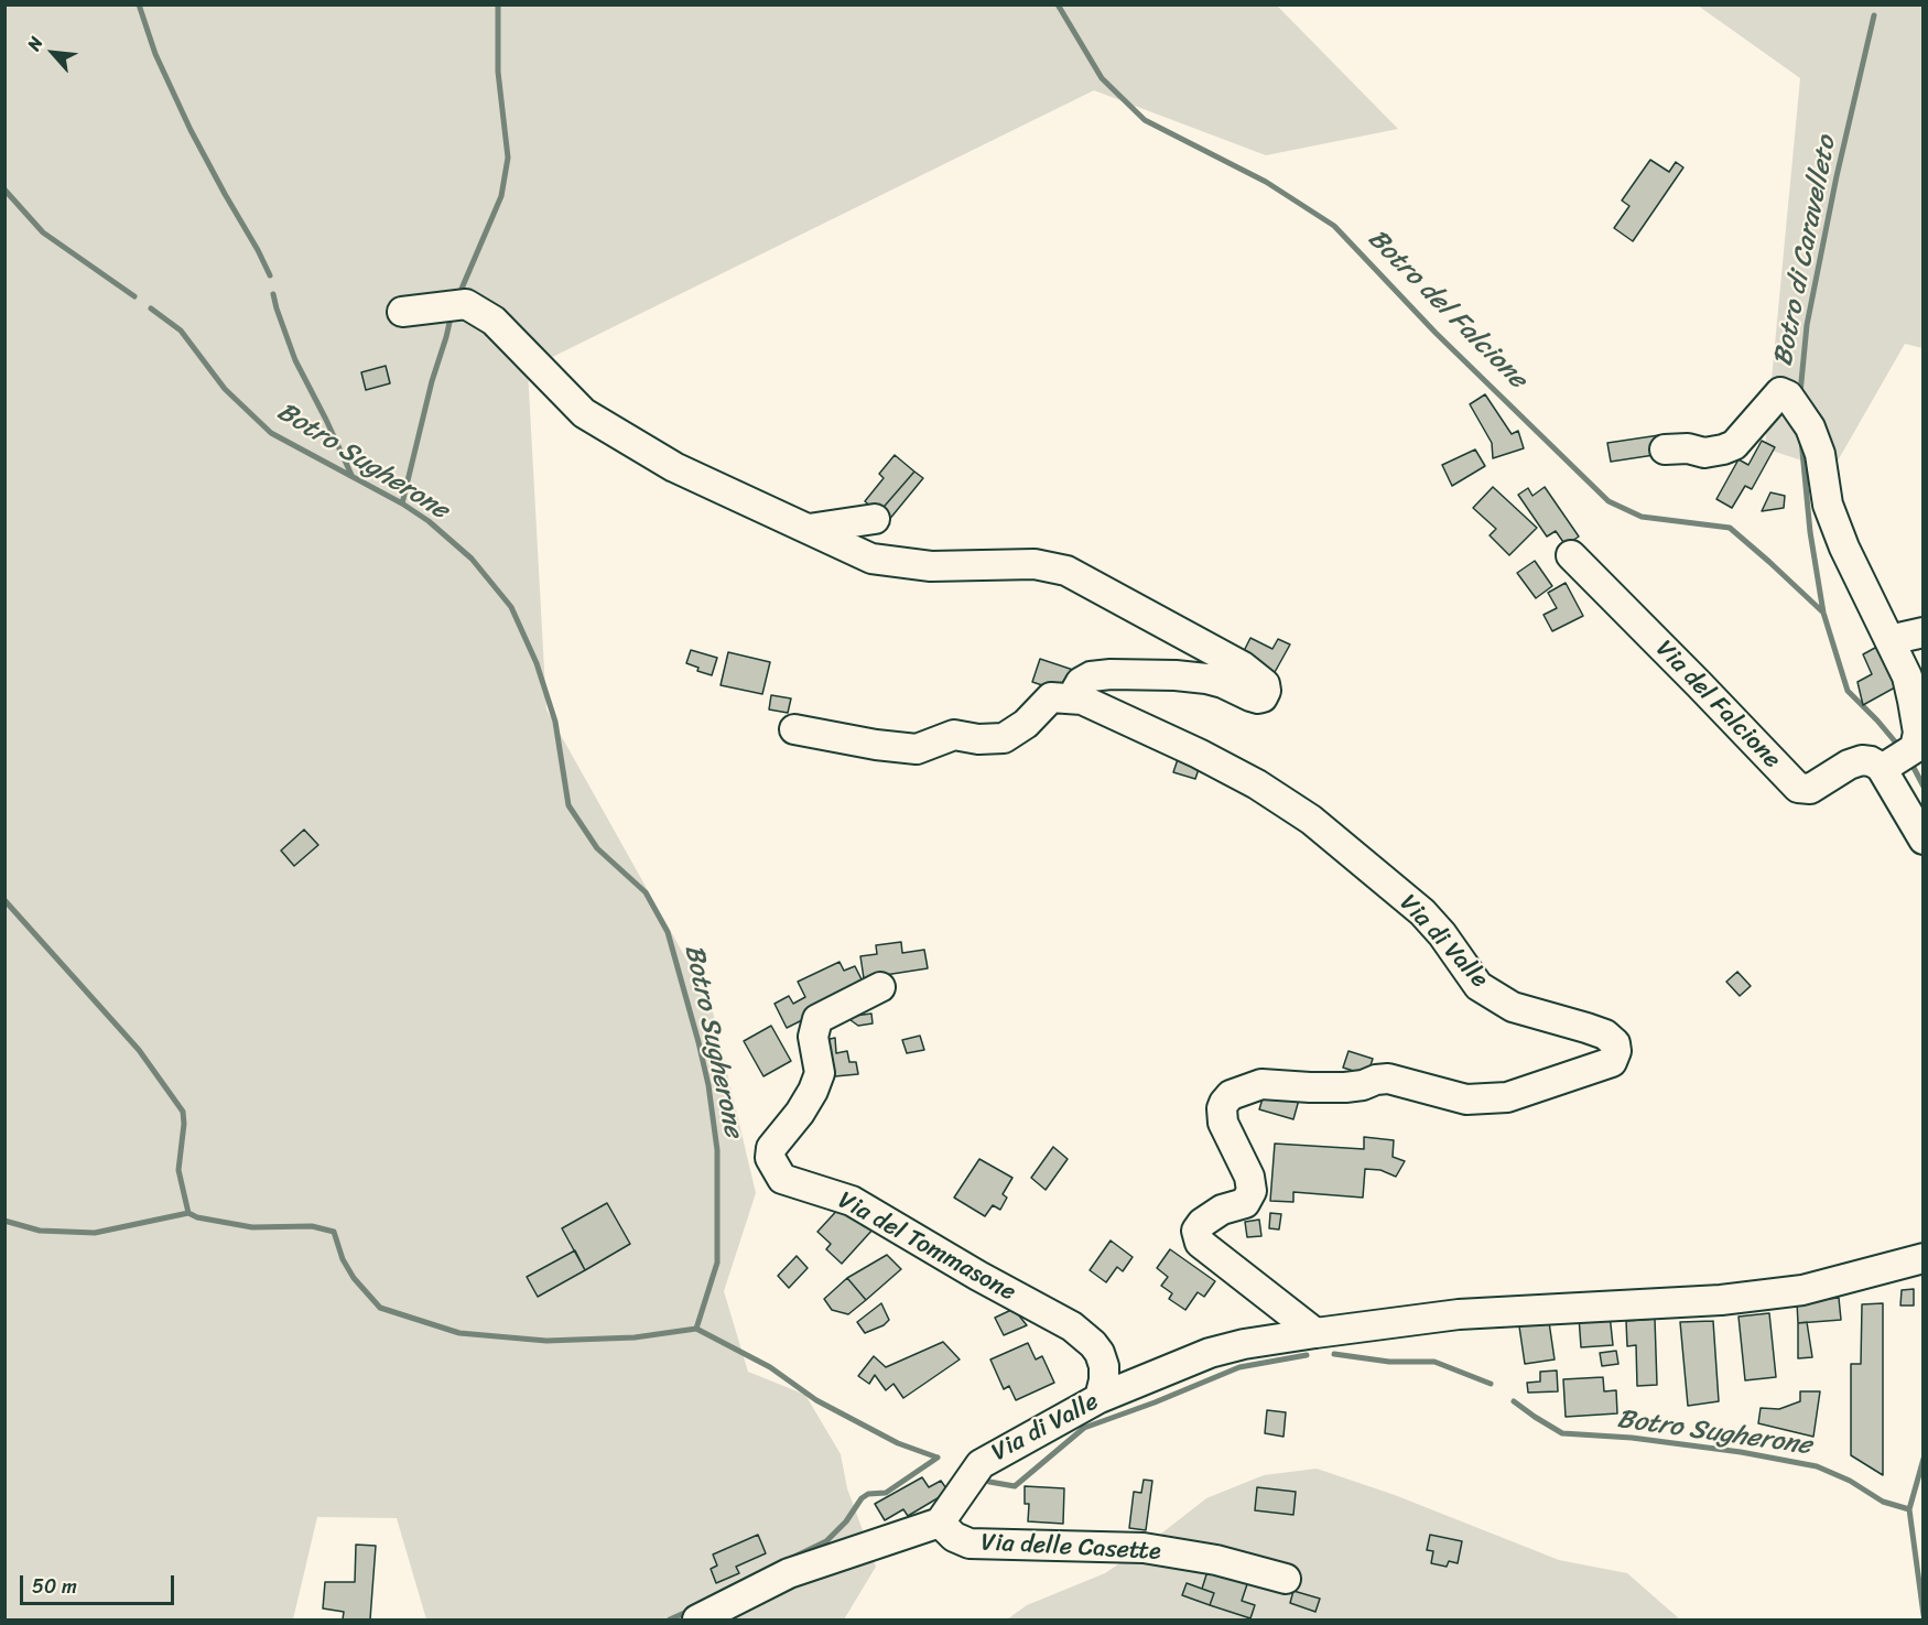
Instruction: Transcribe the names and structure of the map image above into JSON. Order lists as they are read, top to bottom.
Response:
{
  "streets": {
    "street": [
      "Via del Falcione",
      "Via di Valle",
      "Via del Tommasone",
      "Via delle Casette"
    ]
  },
  "crossings": [
    ["Via di Valle", "Via del Tommasone"],
    ["Via di Valle", "Via delle Casette"]
  ],
  "water": ["Botro di Caravelleto", "Botro del Falcione", "Botro Sugherone"],
  "scale_bar": "50 m",
  "north": "top left"
}
